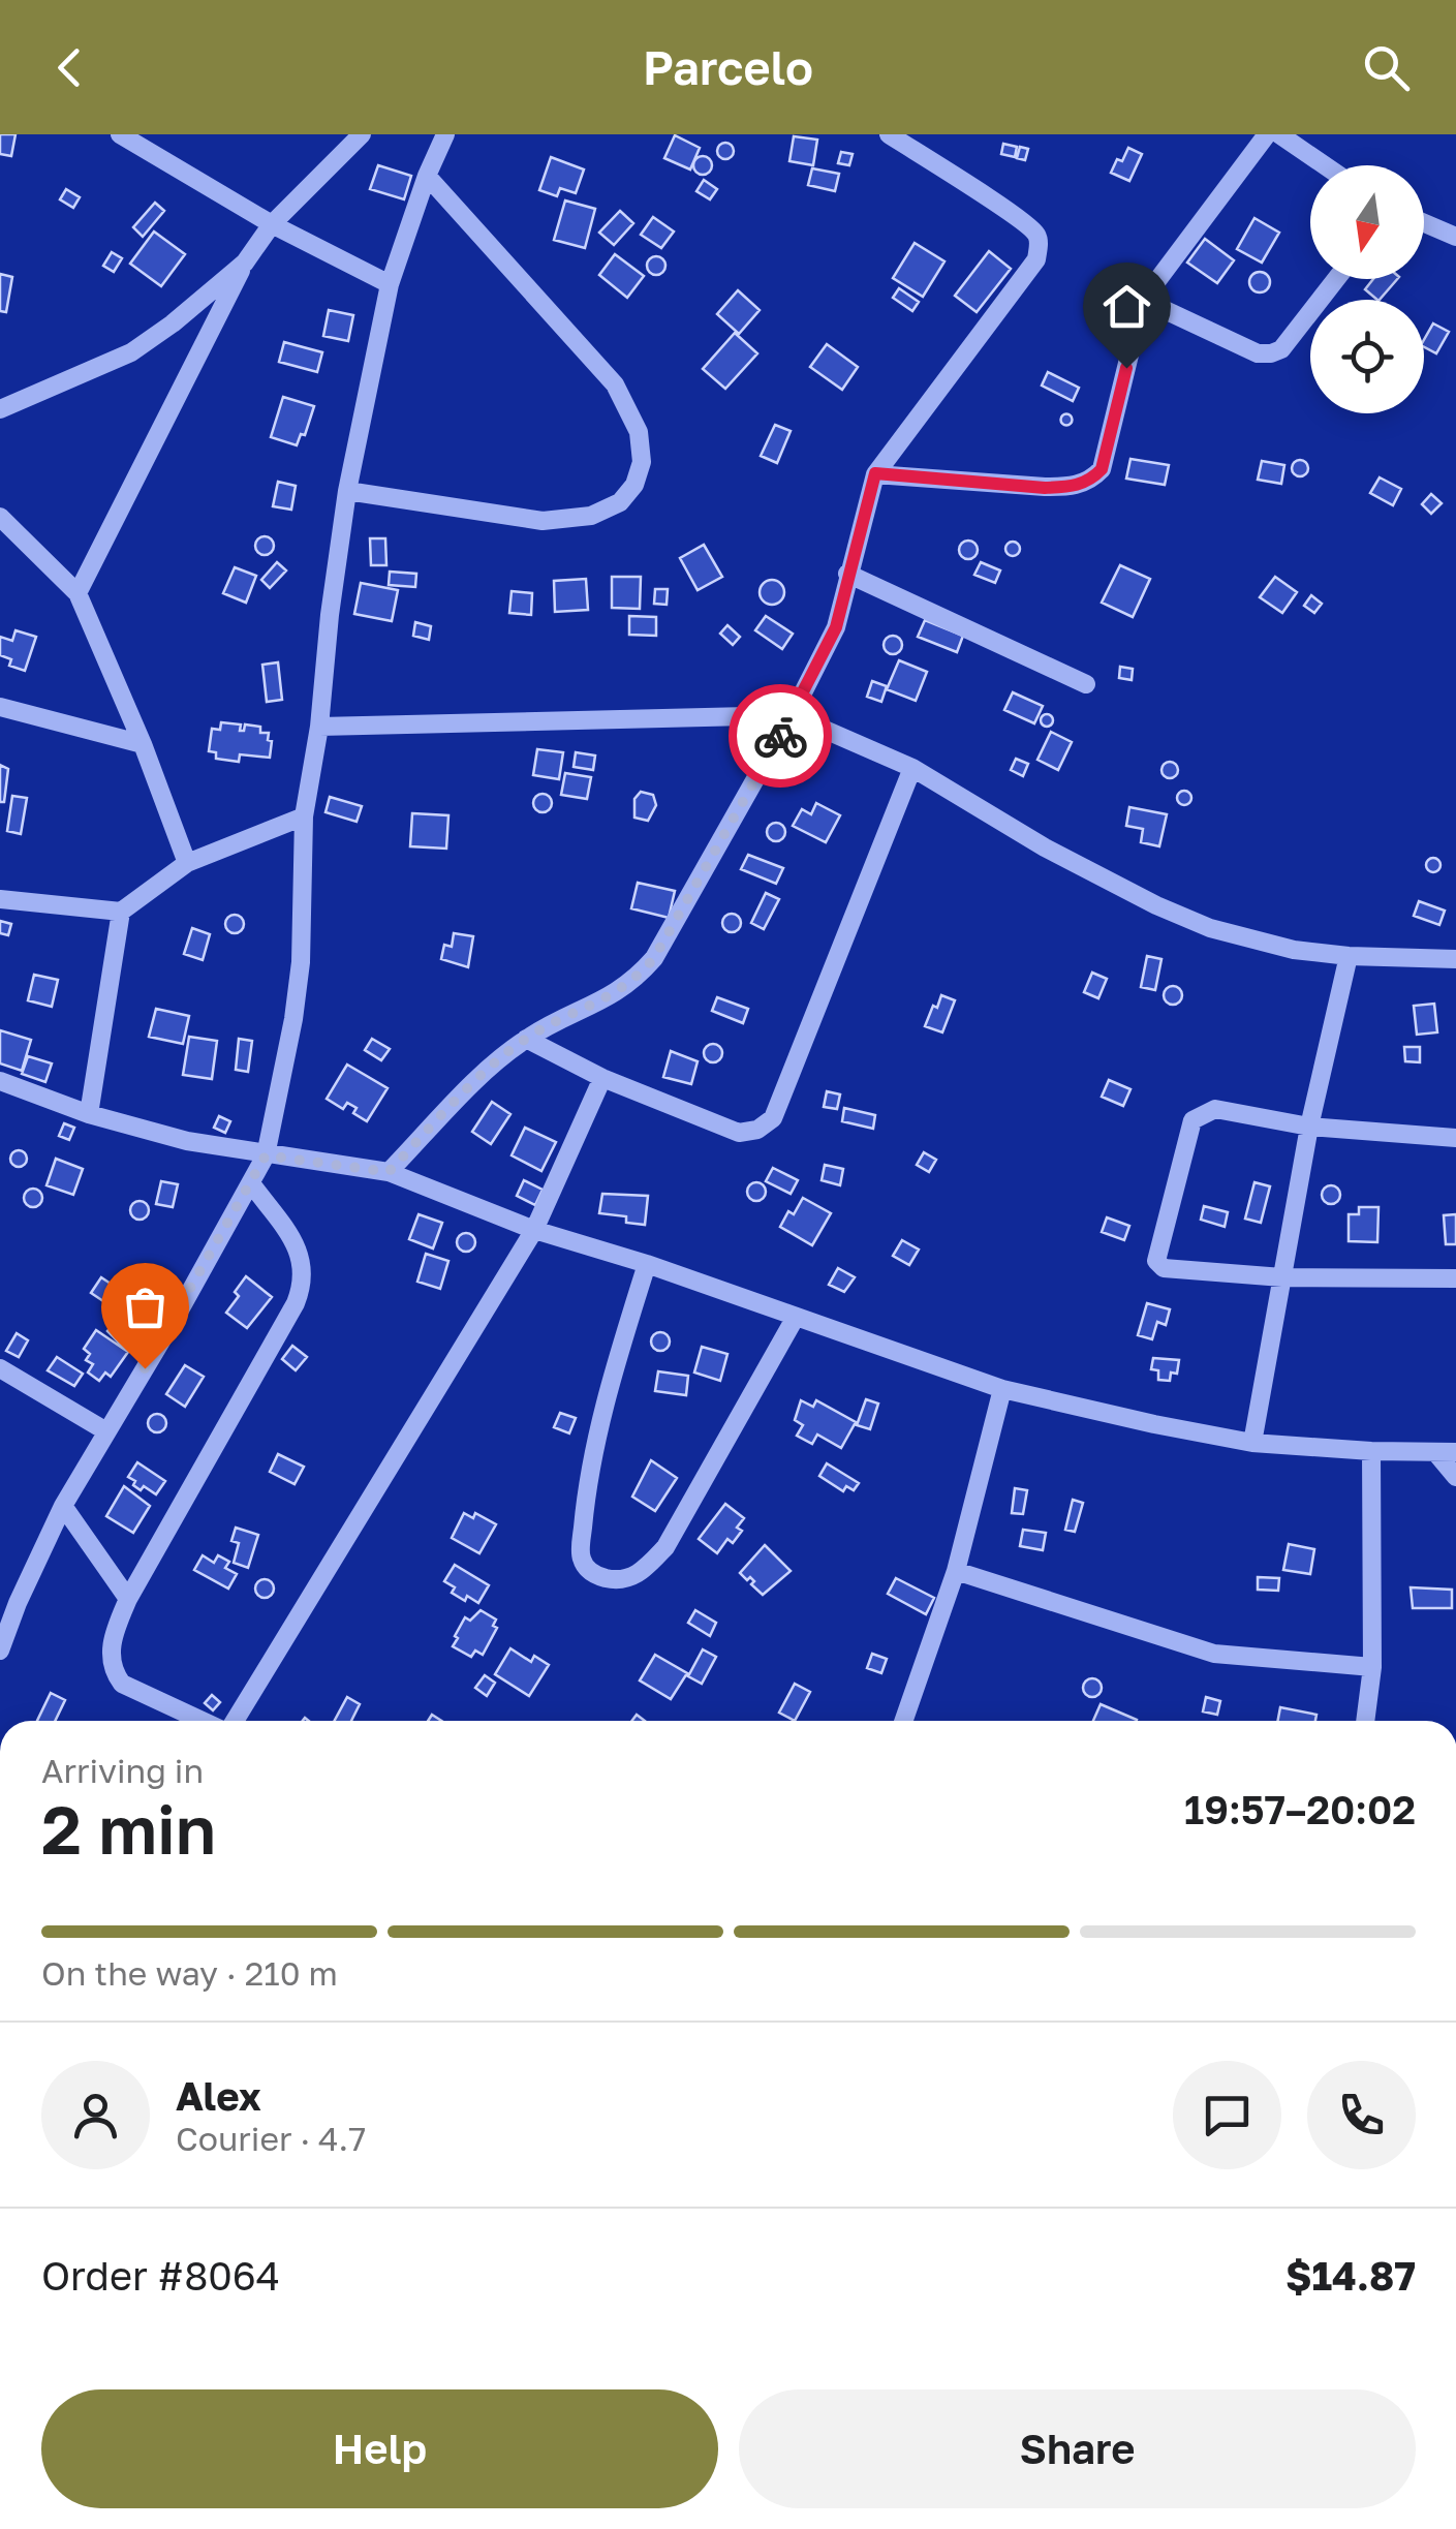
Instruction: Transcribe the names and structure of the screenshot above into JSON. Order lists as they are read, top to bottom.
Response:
{
  "north": "bottom",
  "page": {
    "header": "Parcelo",
    "heading": ["2 min", "Arriving in", "19:57–20:02"],
    "panel": [
      "Alex",
      "Courier · 4.7",
      "Order #8064",
      "$14.87"
    ],
    "bar": "On the way · 210 m",
    "buttons": ["Help", "Share"]
  }
}
